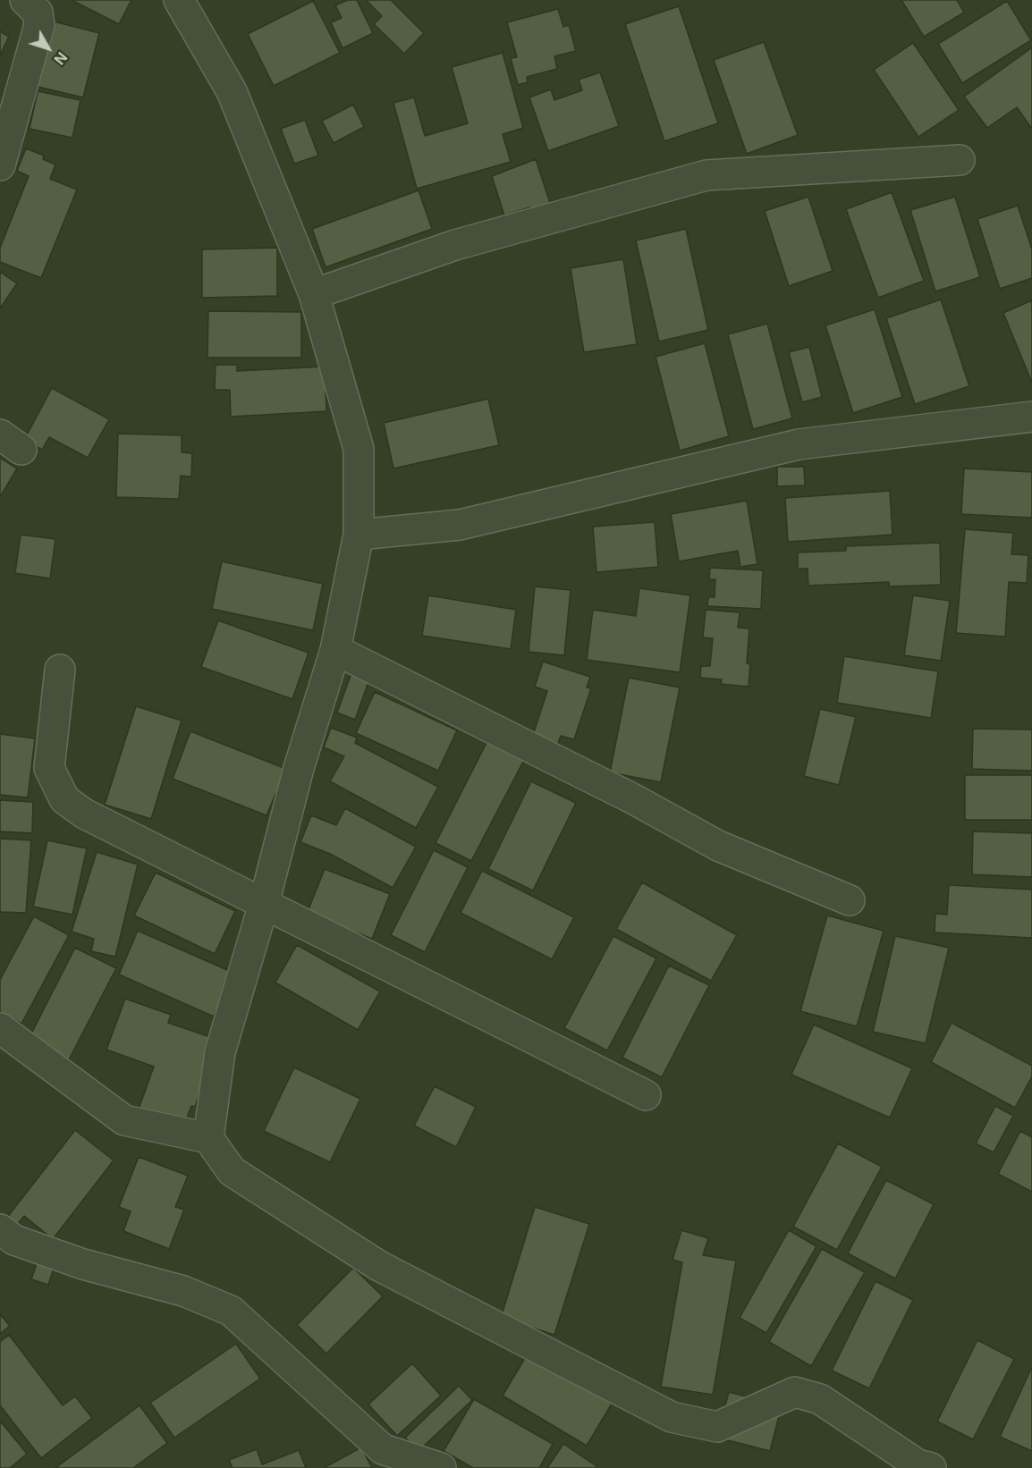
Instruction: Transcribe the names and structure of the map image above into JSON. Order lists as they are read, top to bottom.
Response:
{
  "north": "bottom right"
}
